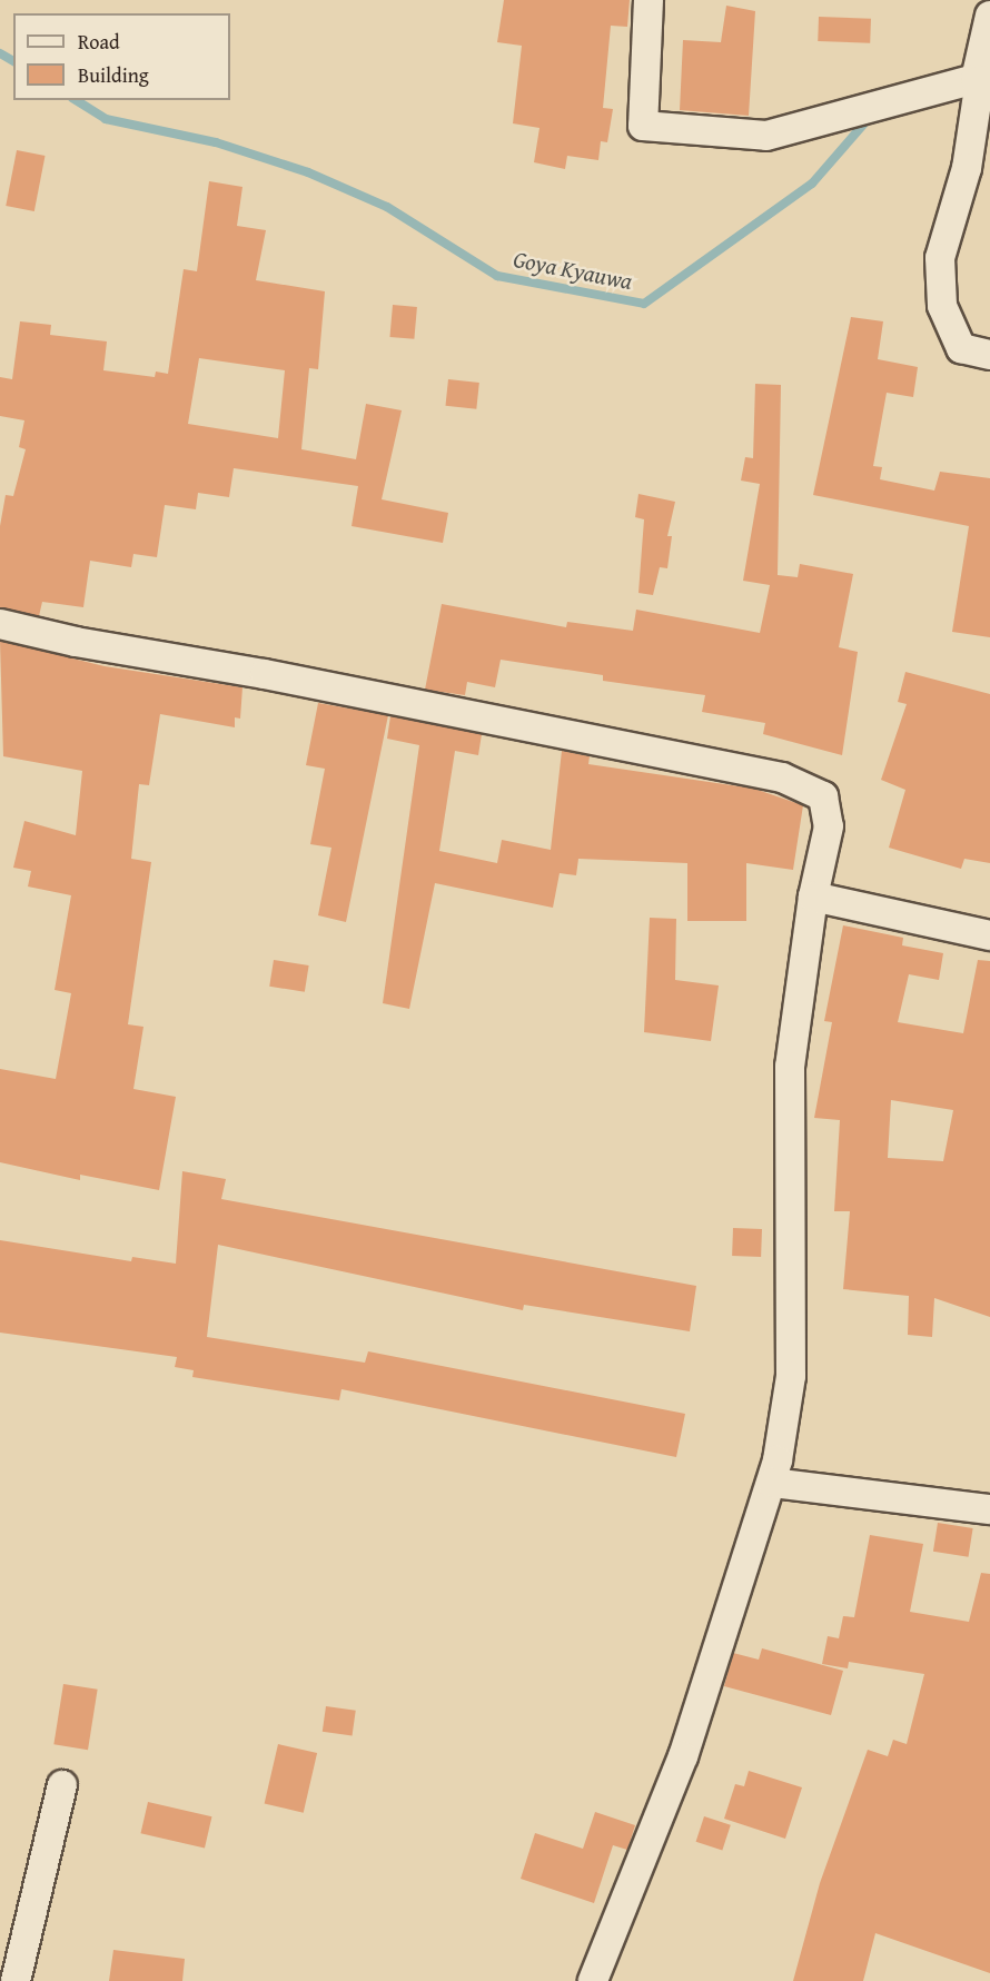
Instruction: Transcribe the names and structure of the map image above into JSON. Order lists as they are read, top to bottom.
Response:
{
  "water": ["Goya Kyauwa"],
  "legend": ["Road", "Building"]
}
